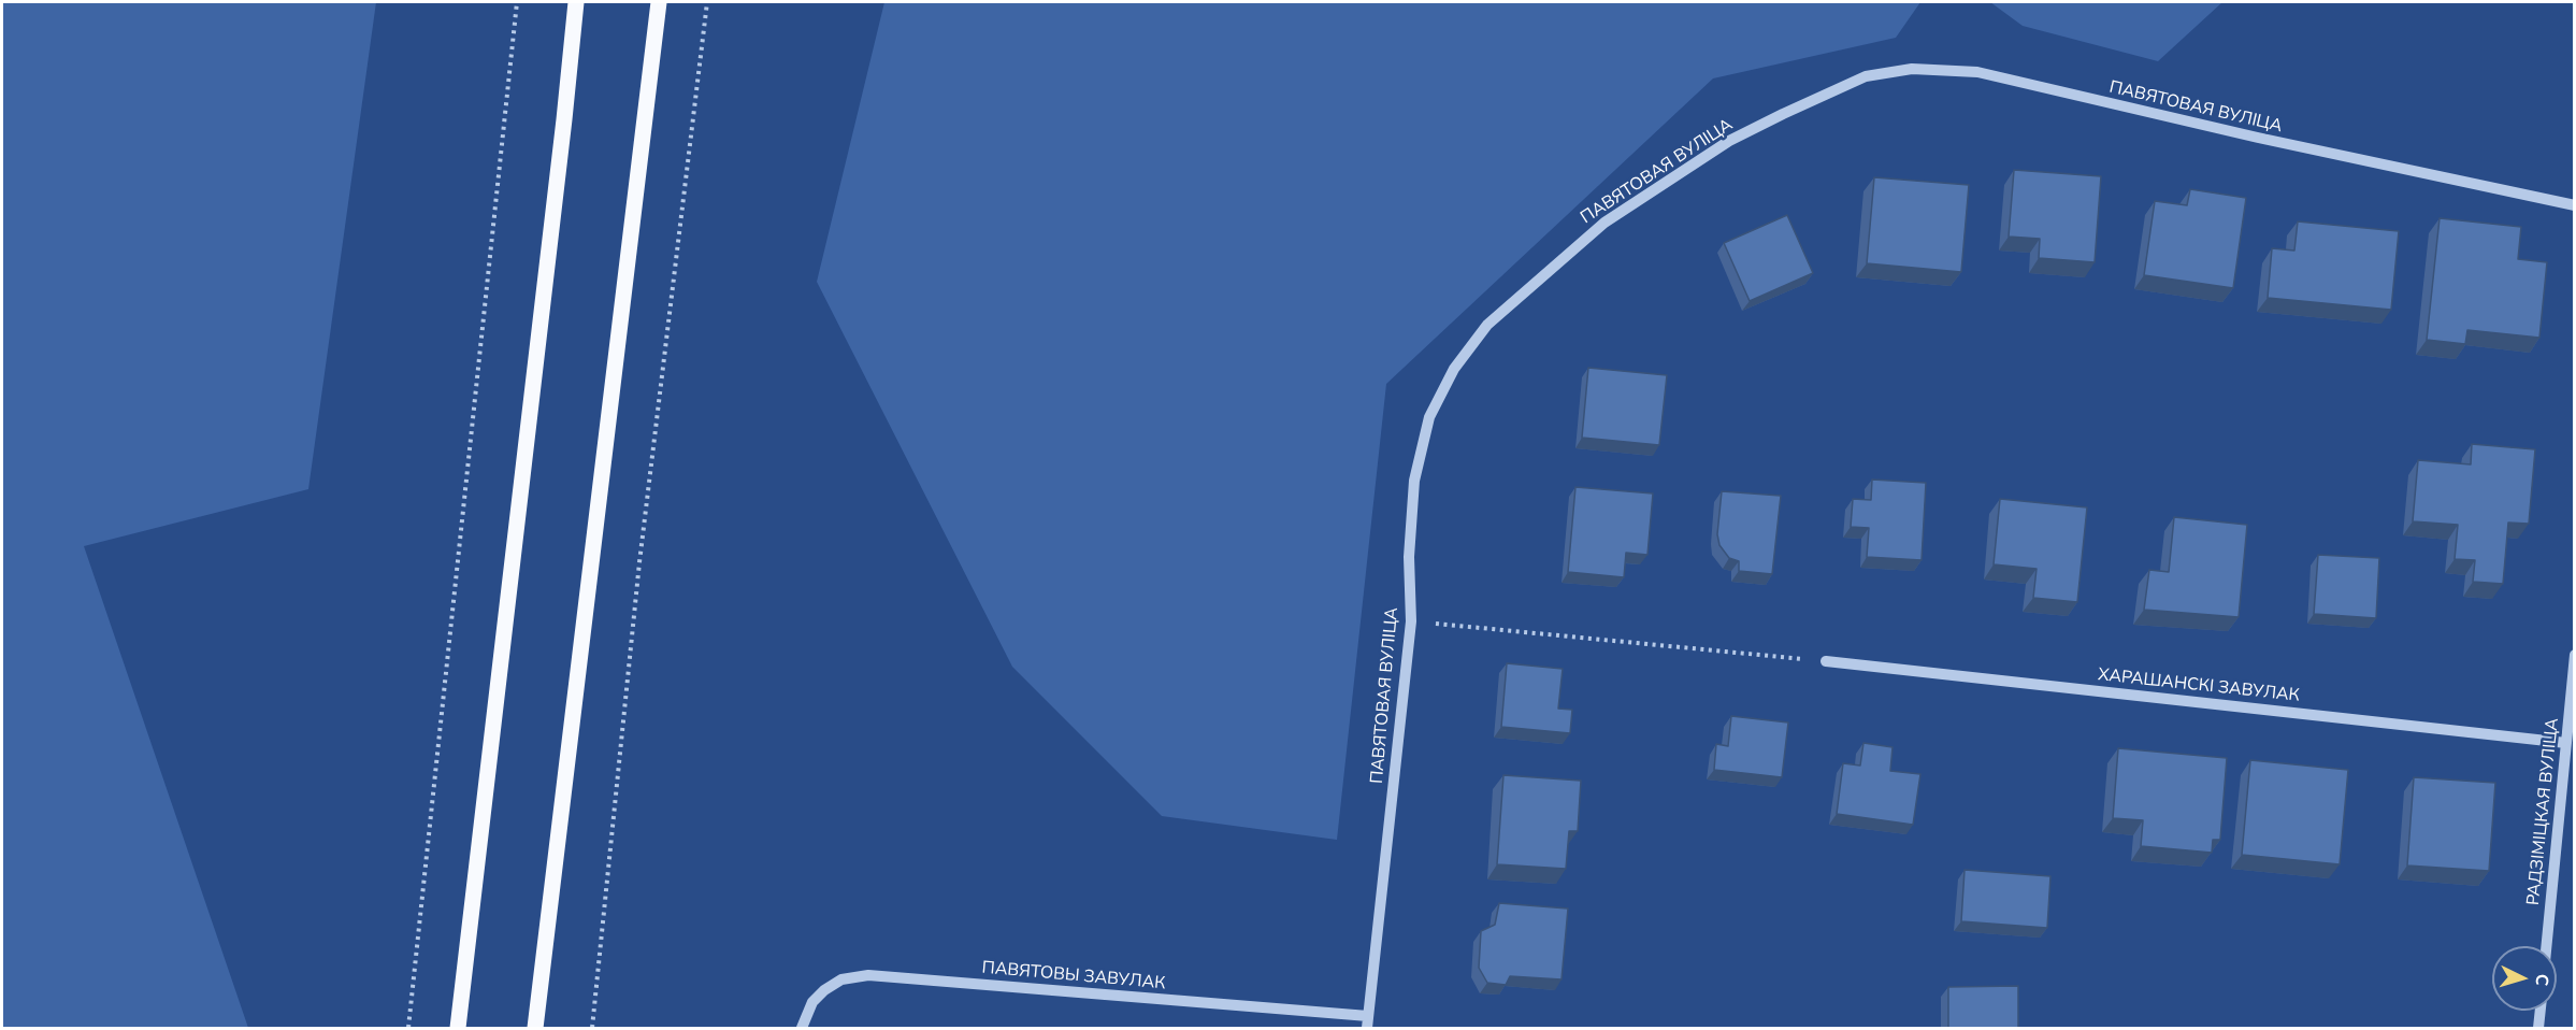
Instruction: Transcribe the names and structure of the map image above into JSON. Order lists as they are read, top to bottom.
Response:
{
  "streets": {
    "street": [
      "ПАВЯТОВАЯ ВУЛІЦА",
      "ХАРАШАНСКІ ЗАВУЛАК",
      "РАДЗІМІЦКАЯ ВУЛІЦА",
      "ПАВЯТОВЫ ЗАВУЛАК"
    ]
  },
  "crossings": [
    ["ПАВЯТОВАЯ ВУЛІЦА", "ПАВЯТОВЫ ЗАВУЛАК"],
    ["ХАРАШАНСКІ ЗАВУЛАК", "РАДЗІМІЦКАЯ ВУЛІЦА"]
  ],
  "north": "right"
}
